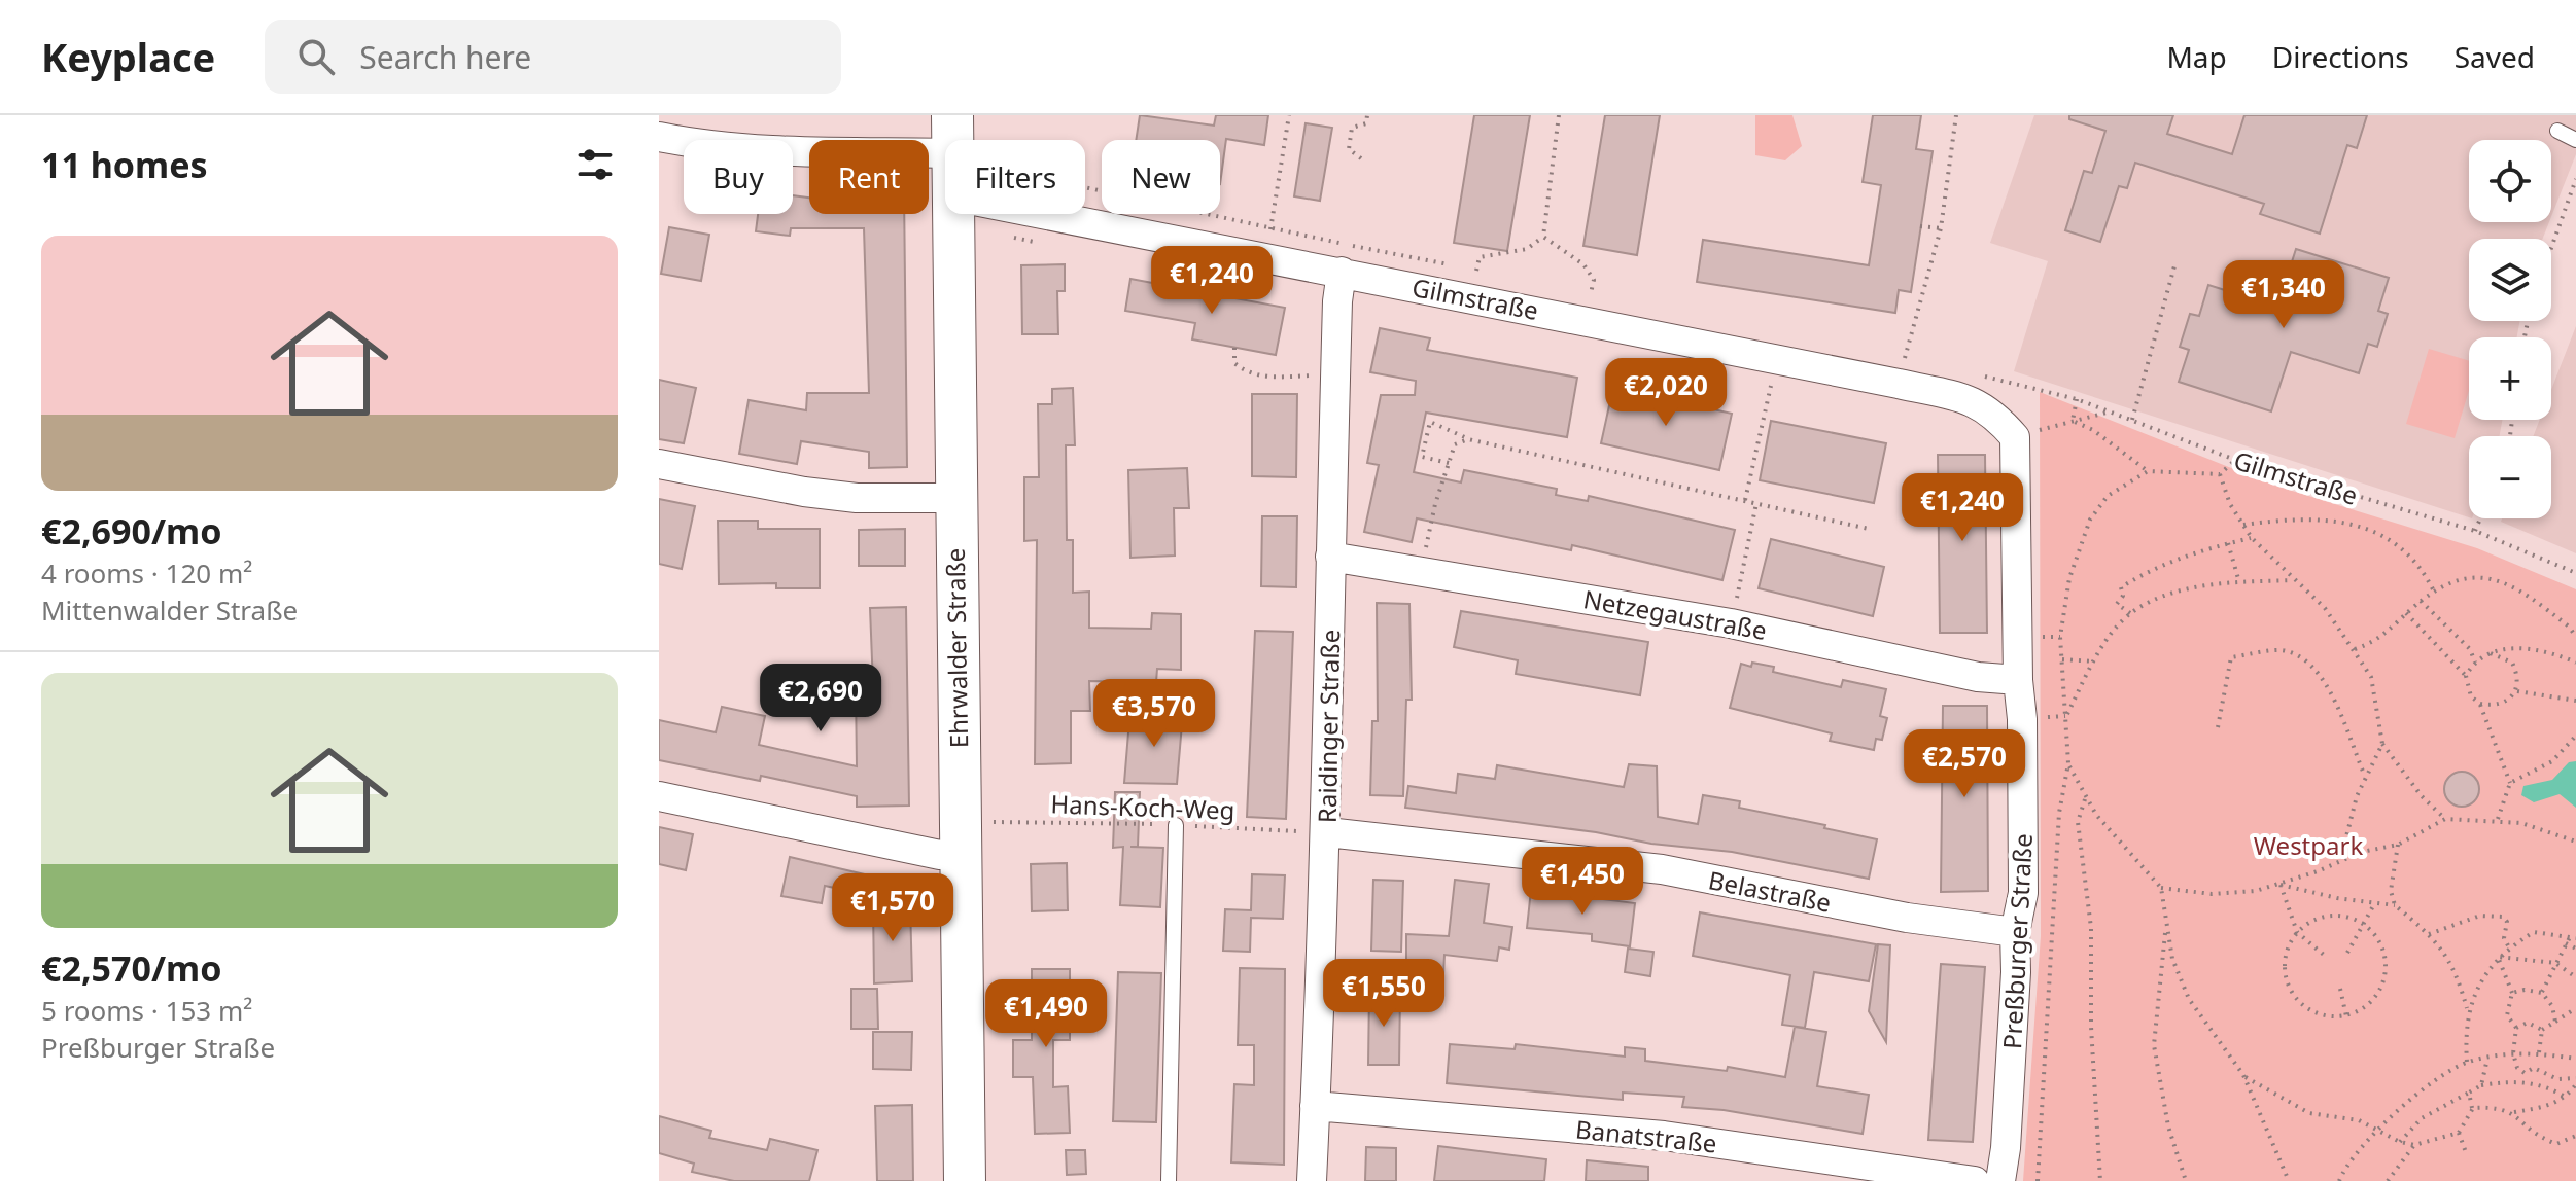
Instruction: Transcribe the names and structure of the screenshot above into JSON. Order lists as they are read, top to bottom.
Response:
{
  "streets": {
    "street": [
      "Gilmstraße",
      "Netzegaustraße",
      "Ehrwalder Straße",
      "Raidinger Straße",
      "Belastraße",
      "Preßburger Straße",
      "Banatstraße"
    ],
    "path": ["Hans-Koch-Weg"]
  },
  "crossings": [
    ["Gilmstraße", "Raidinger Straße"],
    ["Gilmstraße", "Preßburger Straße"],
    ["Netzegaustraße", "Raidinger Straße"],
    ["Netzegaustraße", "Preßburger Straße"],
    ["Ehrwalder Straße", "Hans-Koch-Weg"],
    ["Raidinger Straße", "Hans-Koch-Weg"],
    ["Raidinger Straße", "Belastraße"],
    ["Raidinger Straße", "Banatstraße"],
    ["Hans-Koch-Weg", "Belastraße"],
    ["Belastraße", "Preßburger Straße"]
  ],
  "parks": ["Westpark"],
  "page": {
    "header": "Keyplace",
    "search": "Search here",
    "nav": ["Map", "Directions", "Saved"],
    "heading": "11 homes",
    "map_buttons": ["+", "−"],
    "chip": [
      "Buy",
      "Rent",
      "Filters",
      "New"
    ],
    "list": [
      {
        "name": "€2,690/mo",
        "note": "4 rooms · 120 m² · Mittenwalder Straße"
      },
      {
        "name": "€2,570/mo",
        "note": "5 rooms · 153 m² · Preßburger Straße"
      }
    ],
    "price": [
      "€1,240",
      "€1,340",
      "€2,020",
      "€1,240",
      "€2,690",
      "€3,570",
      "€2,570",
      "€1,450",
      "€1,570",
      "€1,550",
      "€1,490"
    ]
  }
}
